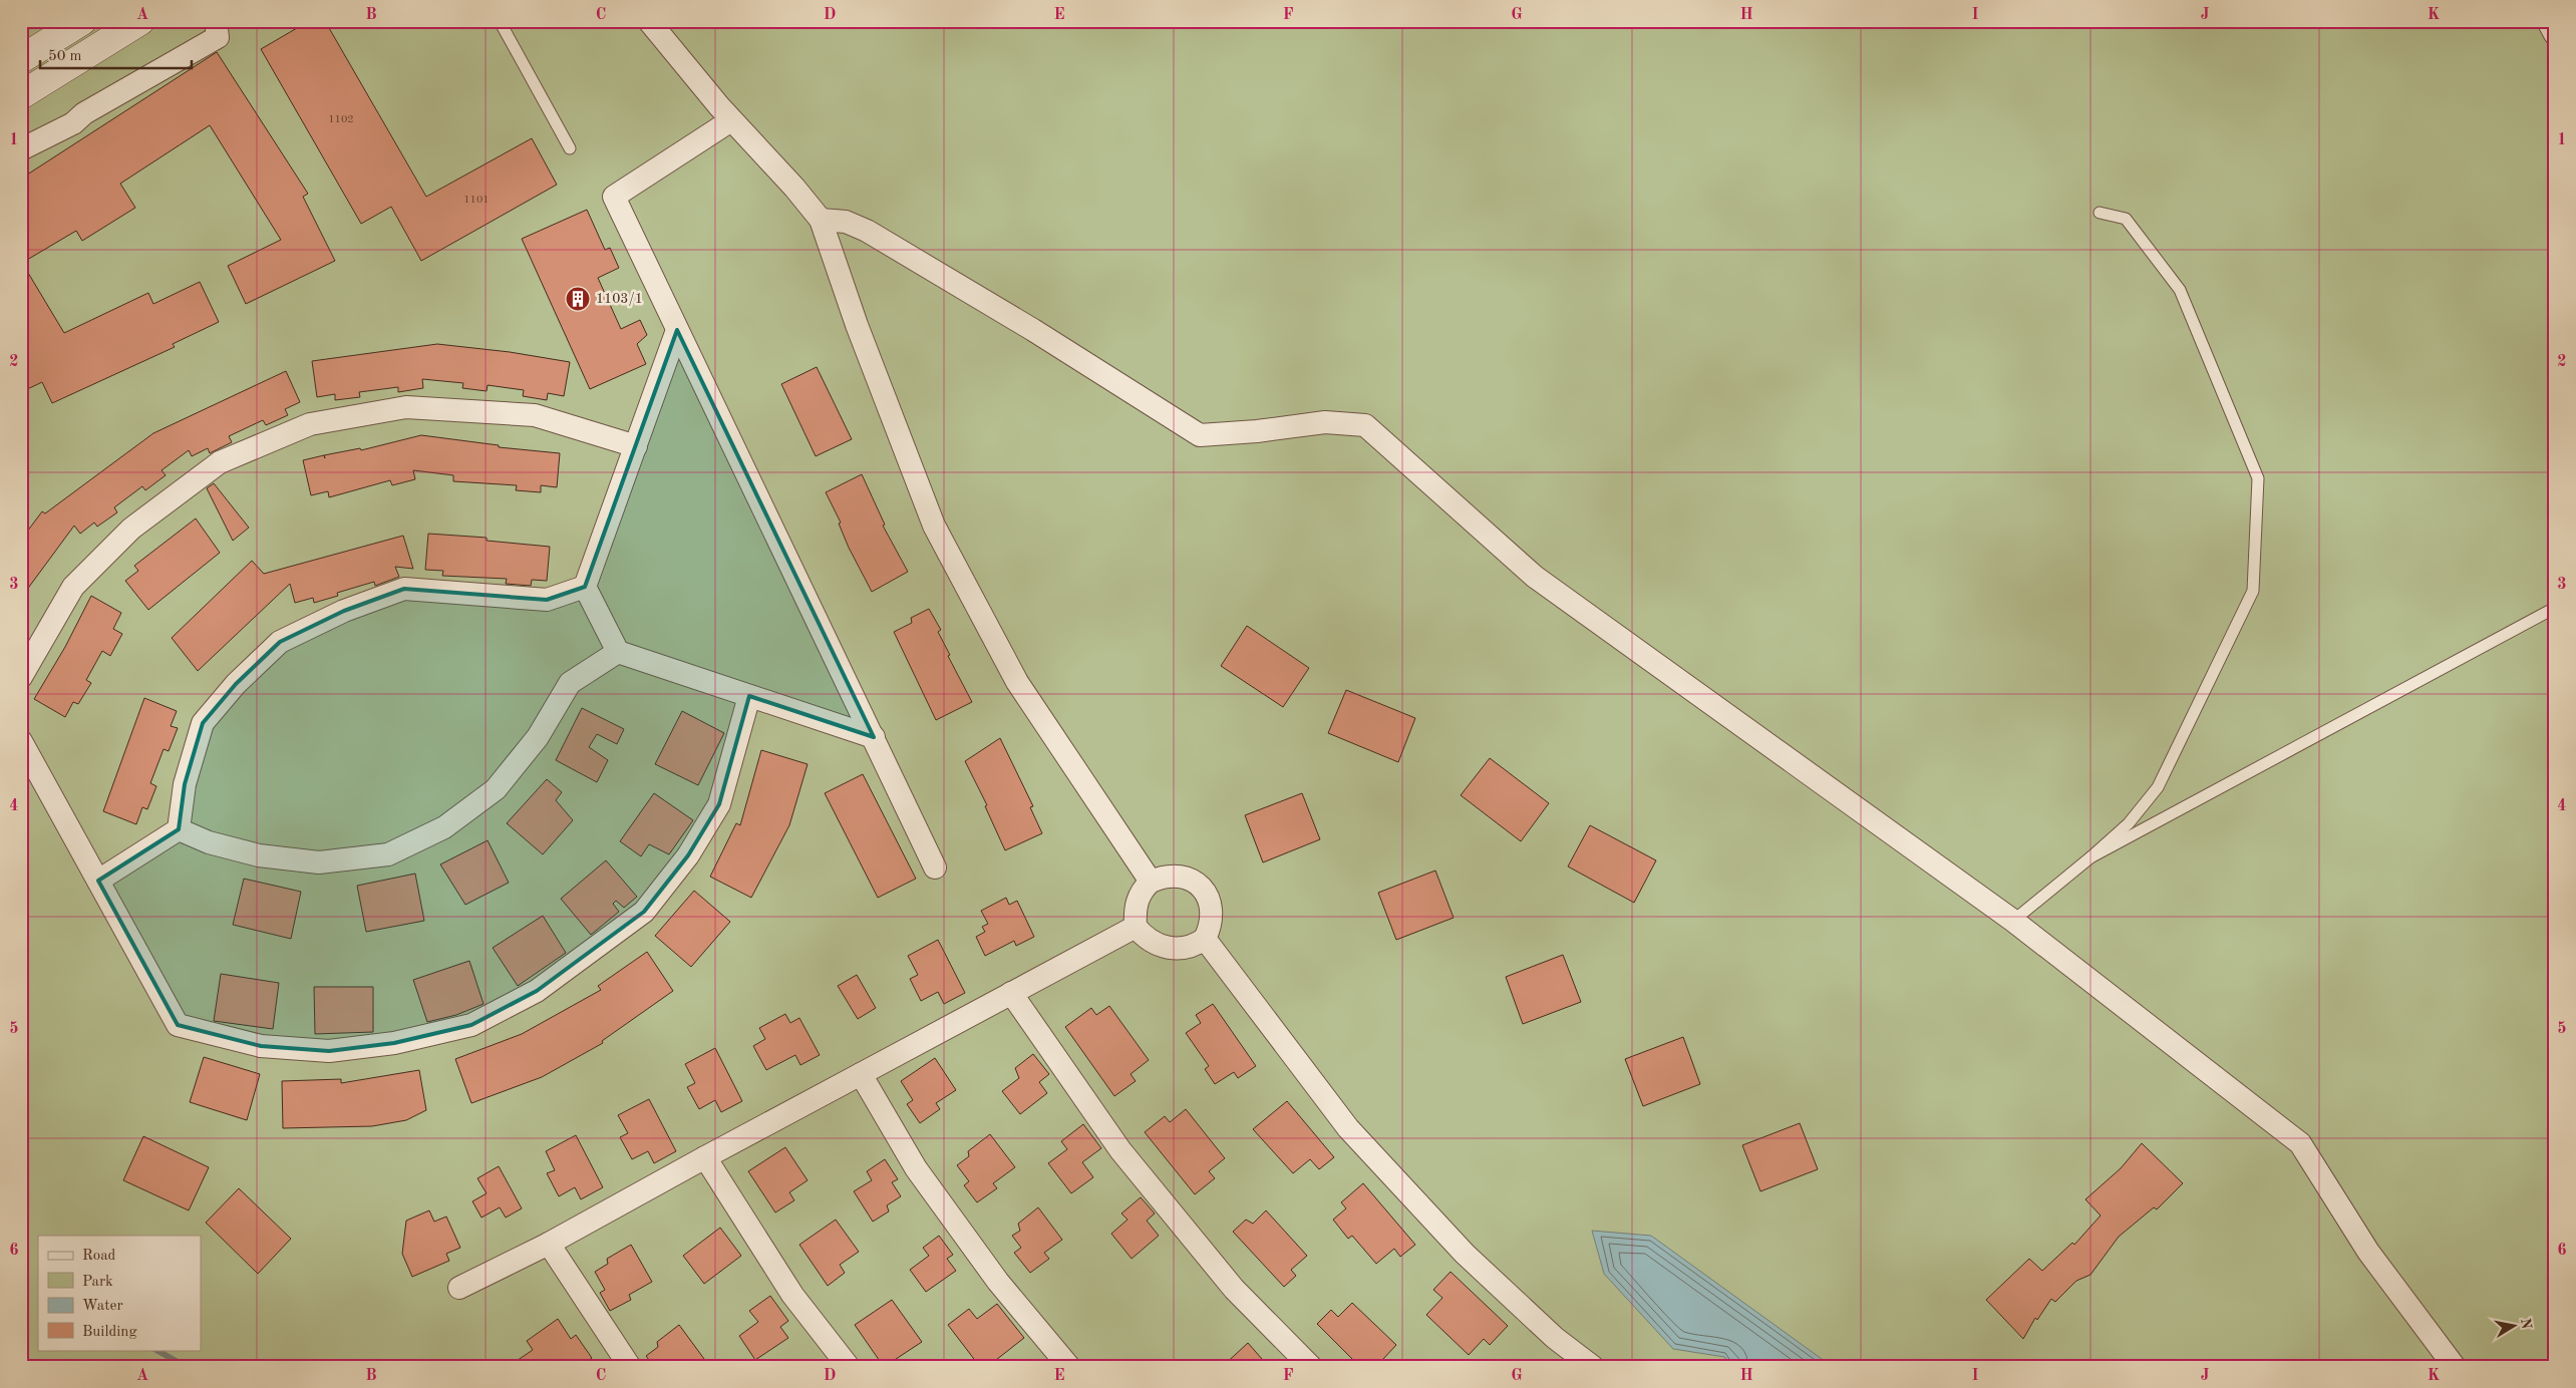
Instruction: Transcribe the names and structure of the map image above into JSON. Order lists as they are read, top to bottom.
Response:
{
  "places": {
    "building": ["1103/1"]
  },
  "house_numbers": ["1102", "1101"],
  "legend": [
    "Road",
    "Park",
    "Water",
    "Building"
  ],
  "scale_bar": "50 m",
  "north": "right",
  "grid": {
    "columns": [
      "A",
      "B",
      "C",
      "D",
      "E",
      "F",
      "G",
      "H",
      "I",
      "J",
      "K"
    ],
    "rows": [
      "1",
      "2",
      "3",
      "4",
      "5",
      "6"
    ]
  }
}
